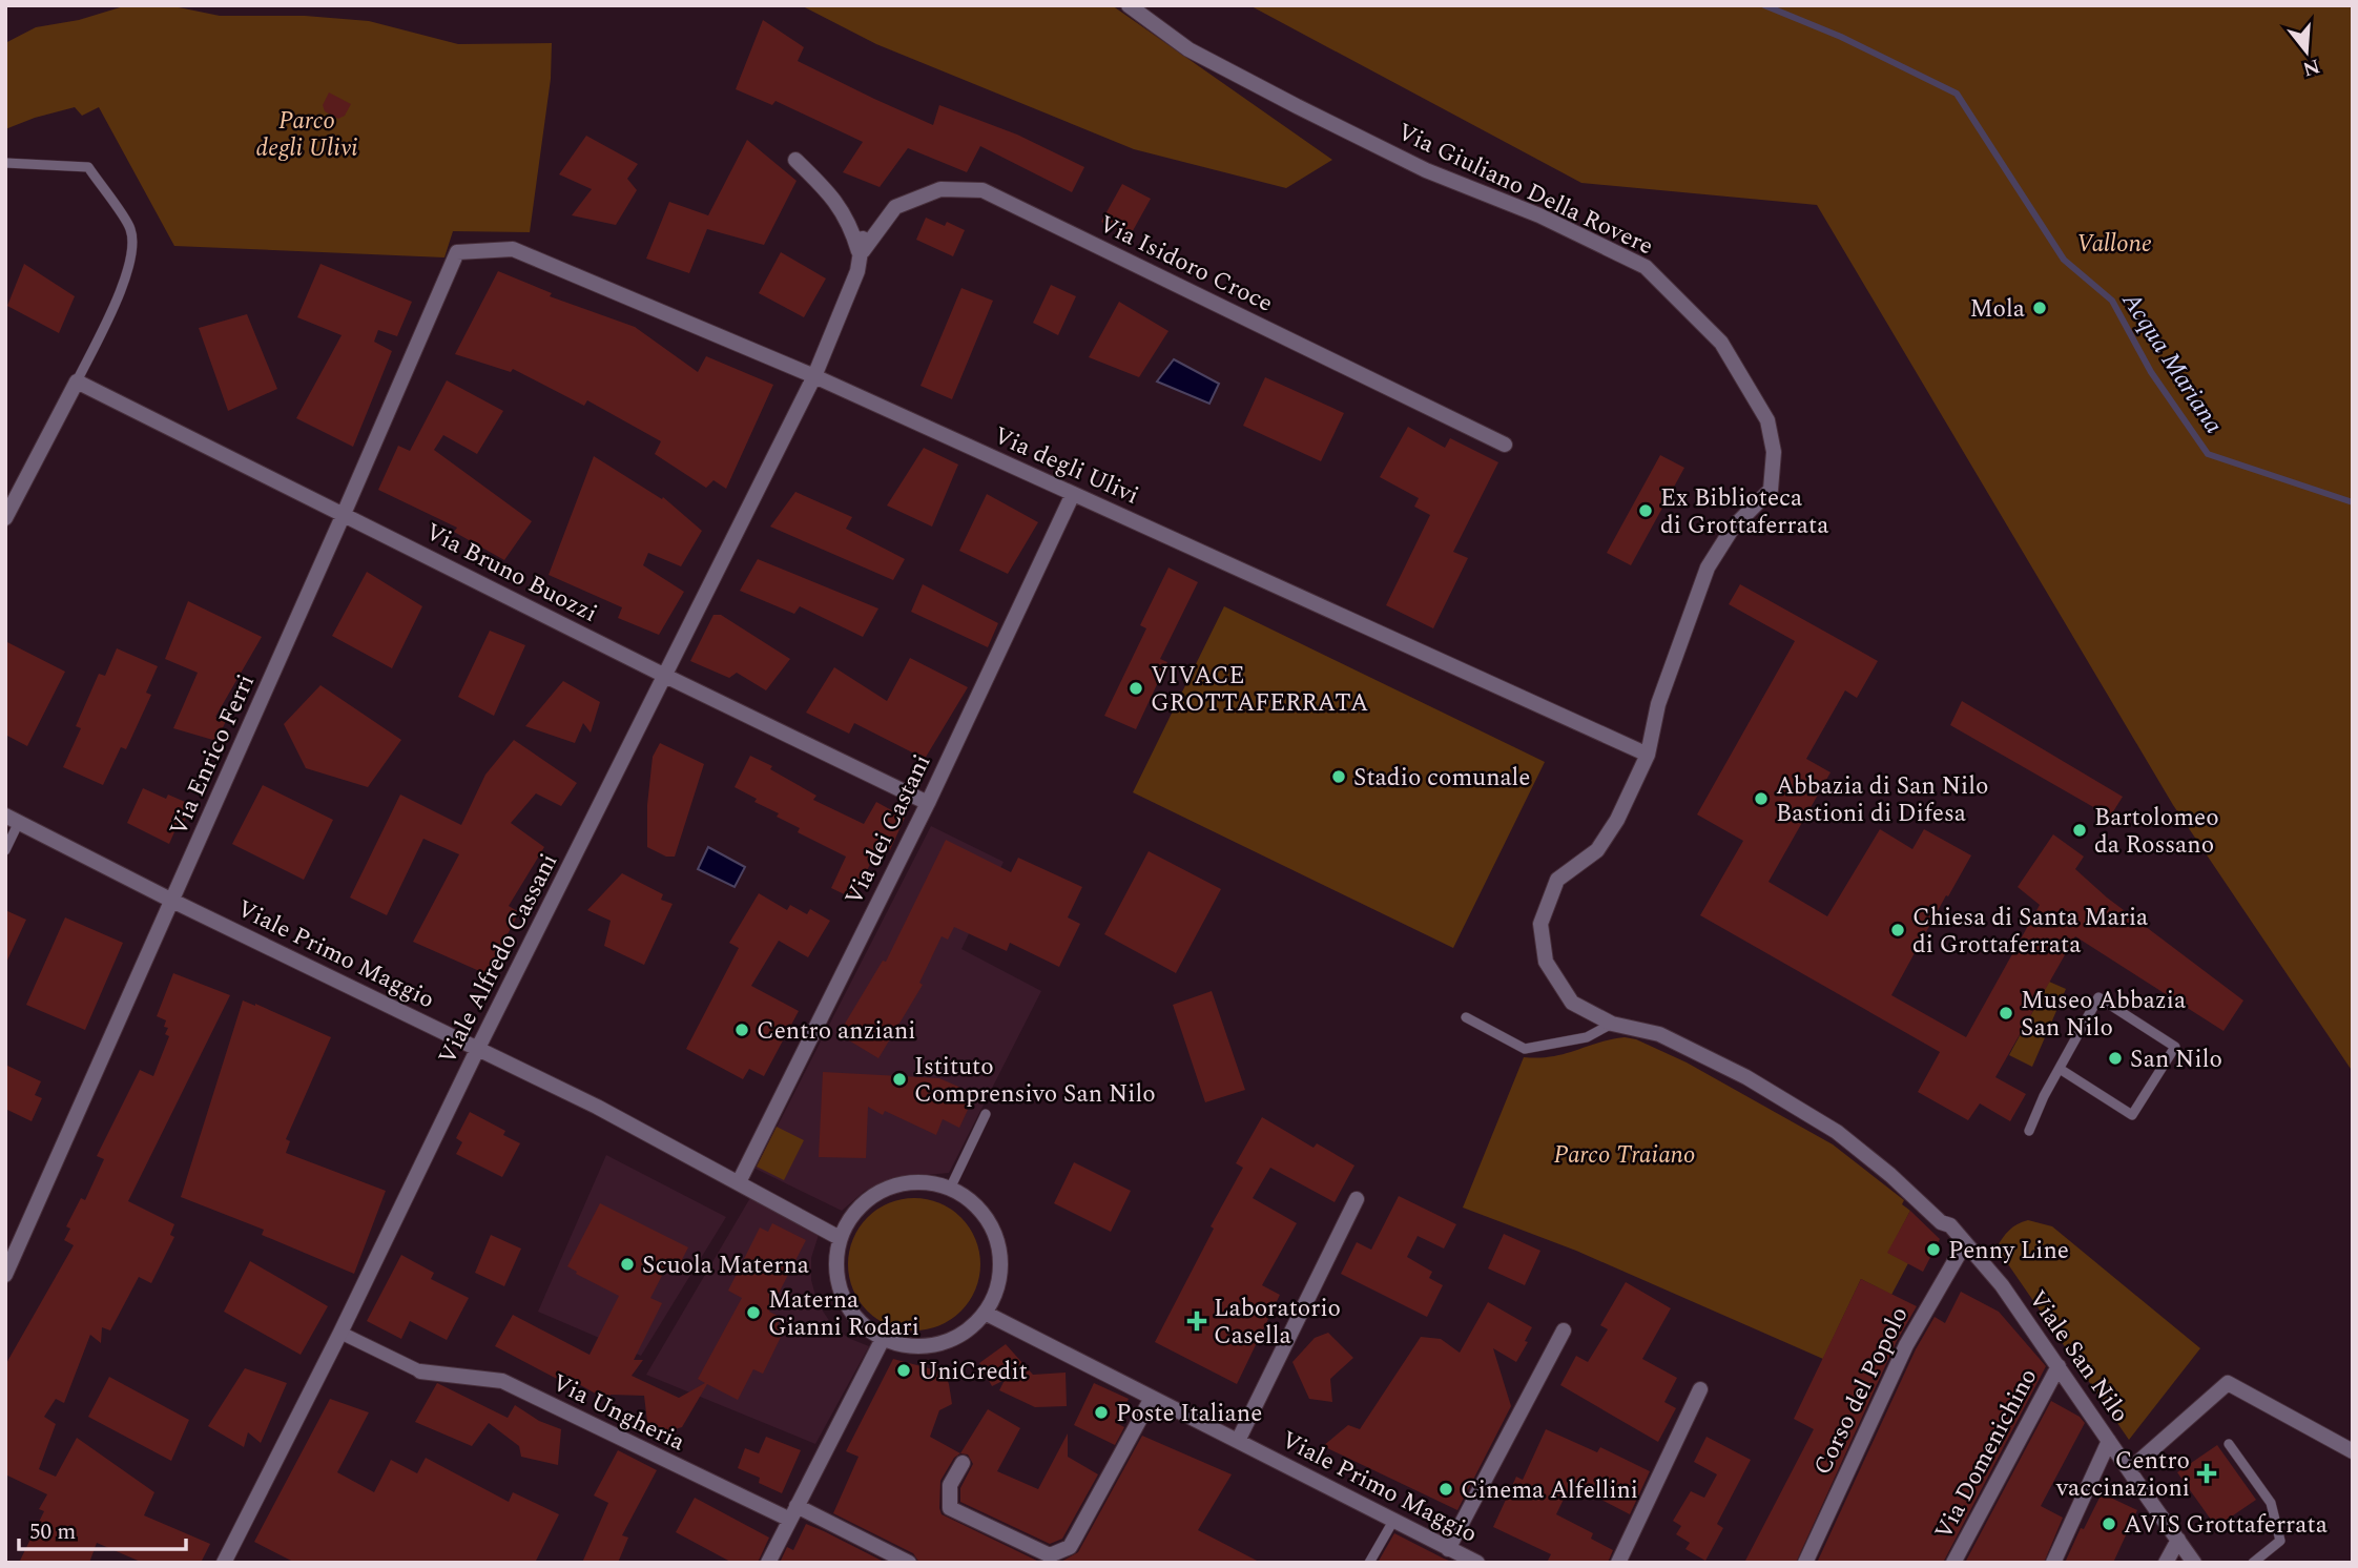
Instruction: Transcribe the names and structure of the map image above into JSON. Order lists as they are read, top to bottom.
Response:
{
  "streets": {
    "street": [
      "Via Giuliano Della Rovere",
      "Via Isidoro Croce",
      "Via degli Ulivi",
      "Via Bruno Buozzi",
      "Via Enrico Ferri",
      "Via dei Castani",
      "Viale Primo Maggio",
      "Viale Alfredo Cassani",
      "Viale San Nilo",
      "Corso del Popolo",
      "Via Ungheria",
      "Via Domenichino"
    ]
  },
  "crossings": [
    ["Via Giuliano Della Rovere", "Via degli Ulivi"],
    ["Via Isidoro Croce", "Viale Alfredo Cassani"],
    ["Via degli Ulivi", "Via Enrico Ferri"],
    ["Via degli Ulivi", "Via dei Castani"],
    ["Via degli Ulivi", "Viale Alfredo Cassani"],
    ["Via Bruno Buozzi", "Via Enrico Ferri"],
    ["Via Bruno Buozzi", "Via dei Castani"],
    ["Via Bruno Buozzi", "Viale Alfredo Cassani"],
    ["Via Enrico Ferri", "Viale Primo Maggio"],
    ["Via dei Castani", "Viale Primo Maggio"],
    ["Viale Primo Maggio", "Viale Alfredo Cassani"],
    ["Viale San Nilo", "Corso del Popolo"],
    ["Viale San Nilo", "Via Domenichino"]
  ],
  "water": ["Acqua Mariana"],
  "parks": ["Parco degli Ulivi", "Vallone", "Parco Traiano"],
  "places": {
    "other": [
      "Mola",
      "Ex Biblioteca di Grottaferrata",
      "VIVACE GROTTAFERRATA",
      "Stadio comunale",
      "Abbazia di San Nilo Bastioni di Difesa",
      "Bartolomeo da Rossano",
      "Chiesa di Santa Maria di Grottaferrata",
      "Museo Abbazia San Nilo",
      "Centro anziani",
      "San Nilo",
      "Istituto Comprensivo San Nilo",
      "Penny Line",
      "Scuola Materna",
      "Materna Gianni Rodari",
      "UniCredit",
      "Poste Italiane",
      "Cinema Alfellini",
      "AVIS Grottaferrata"
    ],
    "health": ["Laboratorio Casella", "Centro vaccinazioni"]
  },
  "scale_bar": "50 m",
  "north": "bottom"
}
